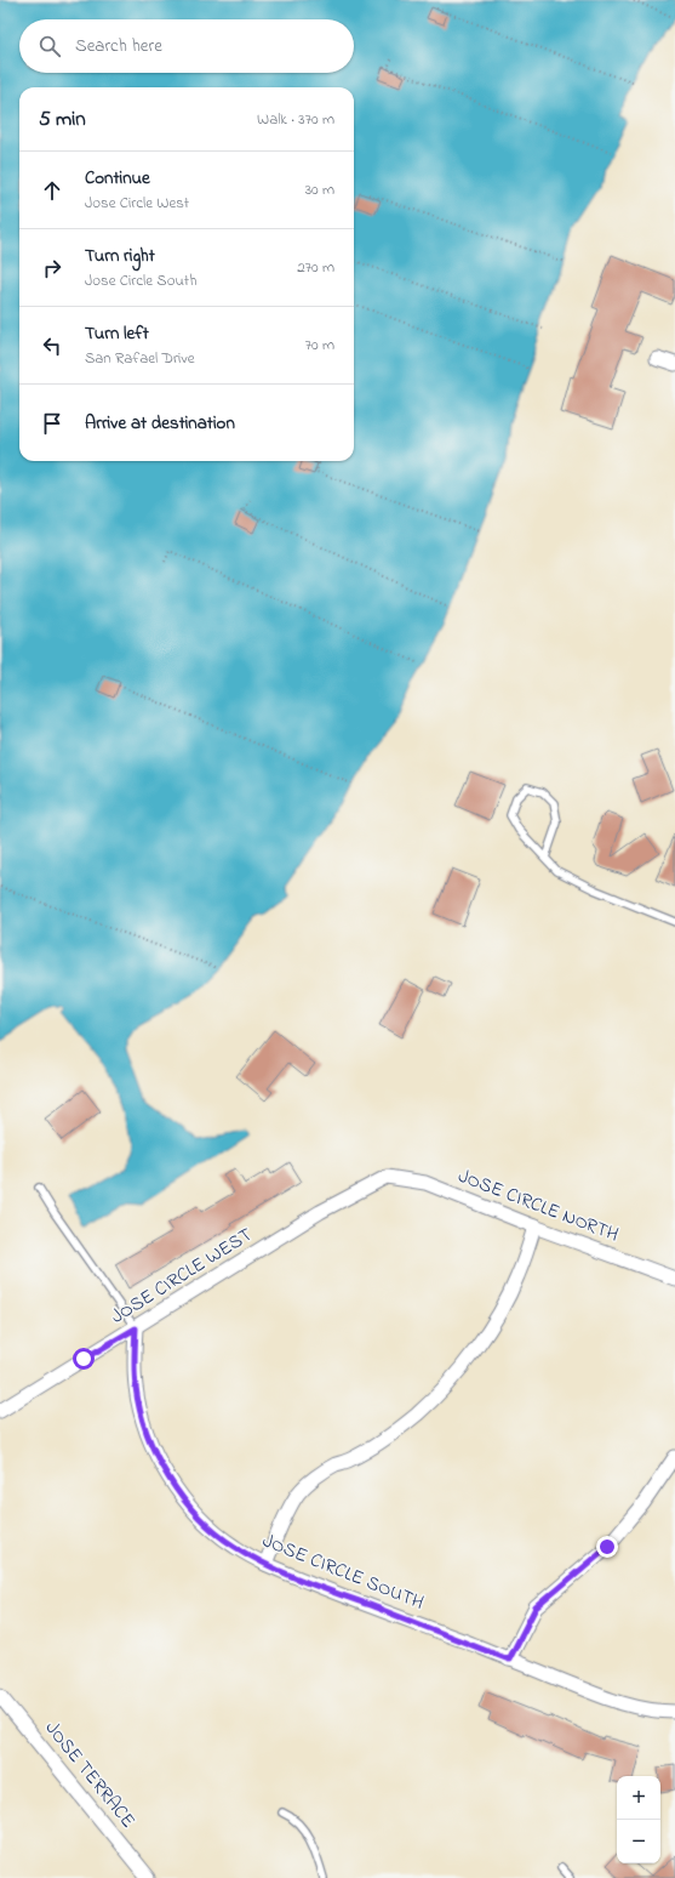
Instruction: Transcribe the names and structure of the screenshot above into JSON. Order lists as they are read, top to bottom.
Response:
{
  "streets": {
    "street": [
      "JOSE CIRCLE NORTH",
      "JOSE CIRCLE WEST",
      "JOSE CIRCLE SOUTH",
      "JOSE TERRACE"
    ]
  },
  "crossings": [
    ["JOSE CIRCLE NORTH", "JOSE CIRCLE WEST"],
    ["JOSE CIRCLE WEST", "JOSE CIRCLE SOUTH"]
  ],
  "page": {
    "search": "Search here",
    "heading": ["5 min", "Walk · 370 m"],
    "list": [
      ["Continue", "Jose Circle West", "30 m"],
      ["Turn right", "Jose Circle South", "270 m"],
      ["Turn left", "San Rafael Drive", "70 m"],
      "Arrive at destination"
    ],
    "map_buttons": ["+", "−"]
  }
}
